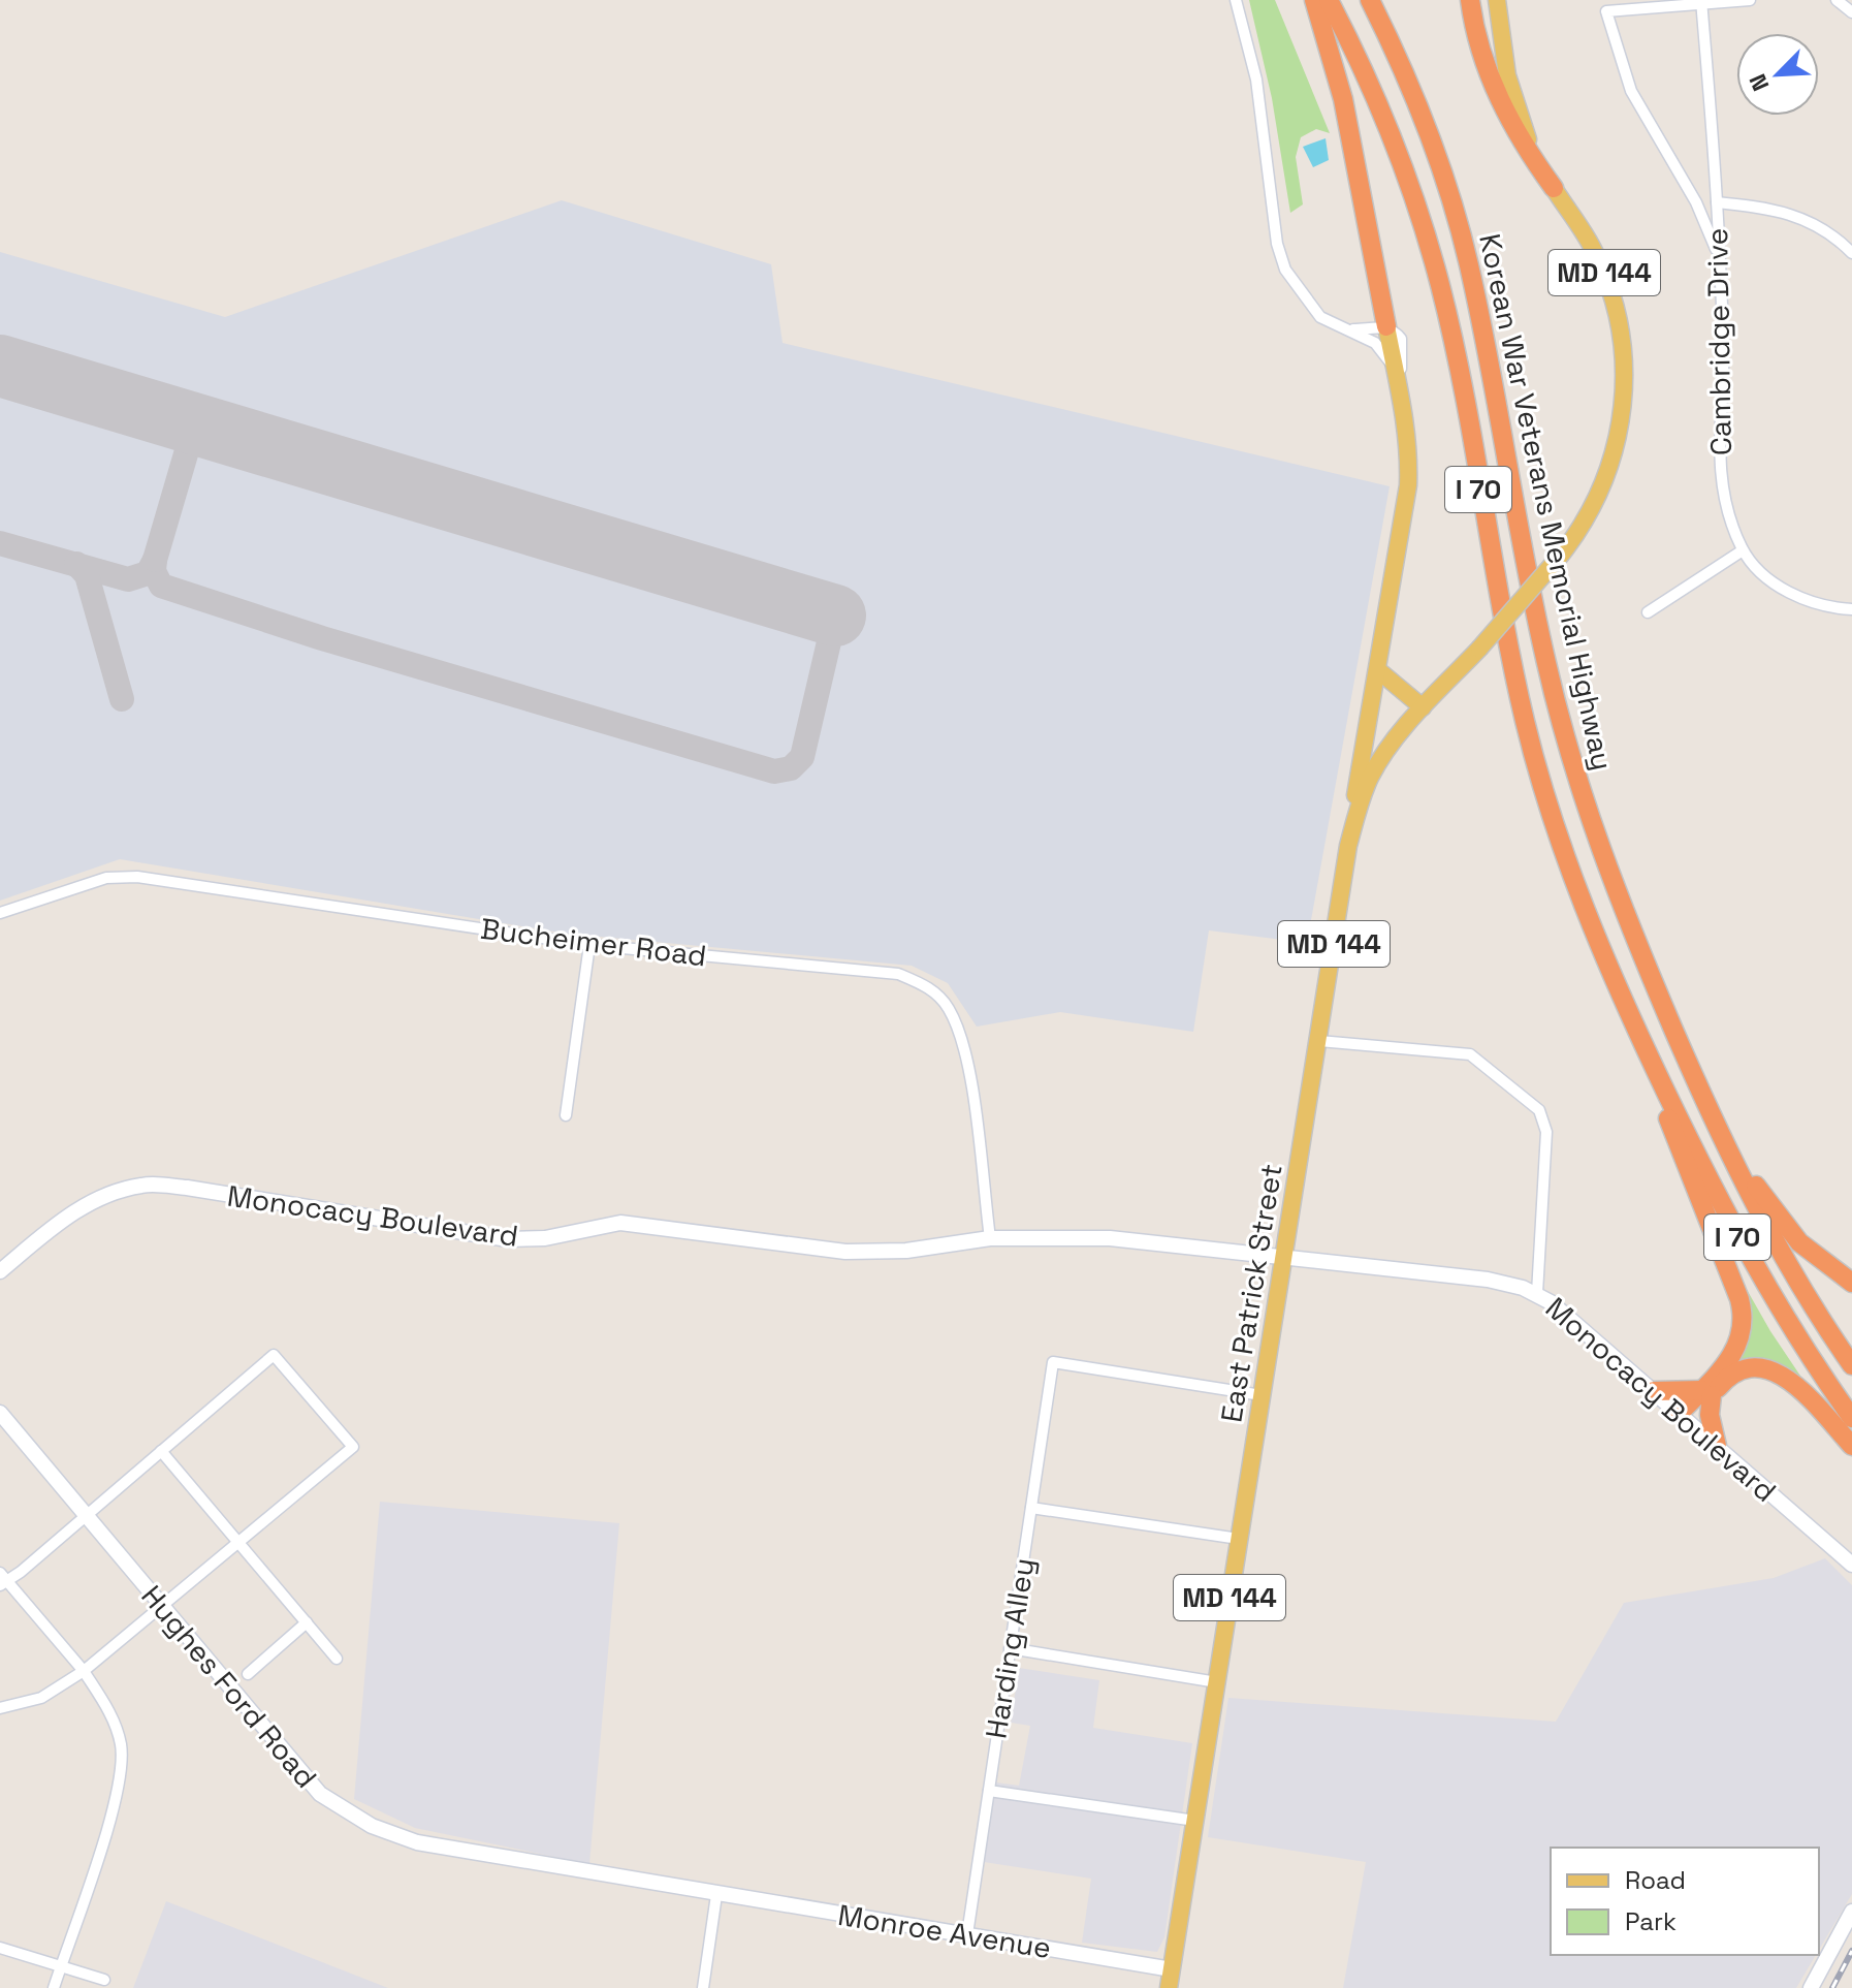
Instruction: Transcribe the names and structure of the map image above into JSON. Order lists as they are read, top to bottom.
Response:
{
  "streets": {
    "highway": ["I 70", "Korean War Veterans Memorial Highway"],
    "main road": [
      "MD 144",
      "Monocacy Boulevard",
      "East Patrick Street",
      "Hughes Ford Road",
      "Monroe Avenue"
    ],
    "street": ["Cambridge Drive", "Bucheimer Road", "Harding Alley"]
  },
  "crossings": [
    ["MD 144", "East Patrick Street"],
    ["Bucheimer Road", "Monocacy Boulevard"],
    ["Monocacy Boulevard", "East Patrick Street"],
    ["East Patrick Street", "Harding Alley"],
    ["East Patrick Street", "Monroe Avenue"],
    ["Harding Alley", "Monroe Avenue"],
    ["Hughes Ford Road", "Monroe Avenue"]
  ],
  "legend": ["Road", "Park"],
  "north": "bottom left"
}
